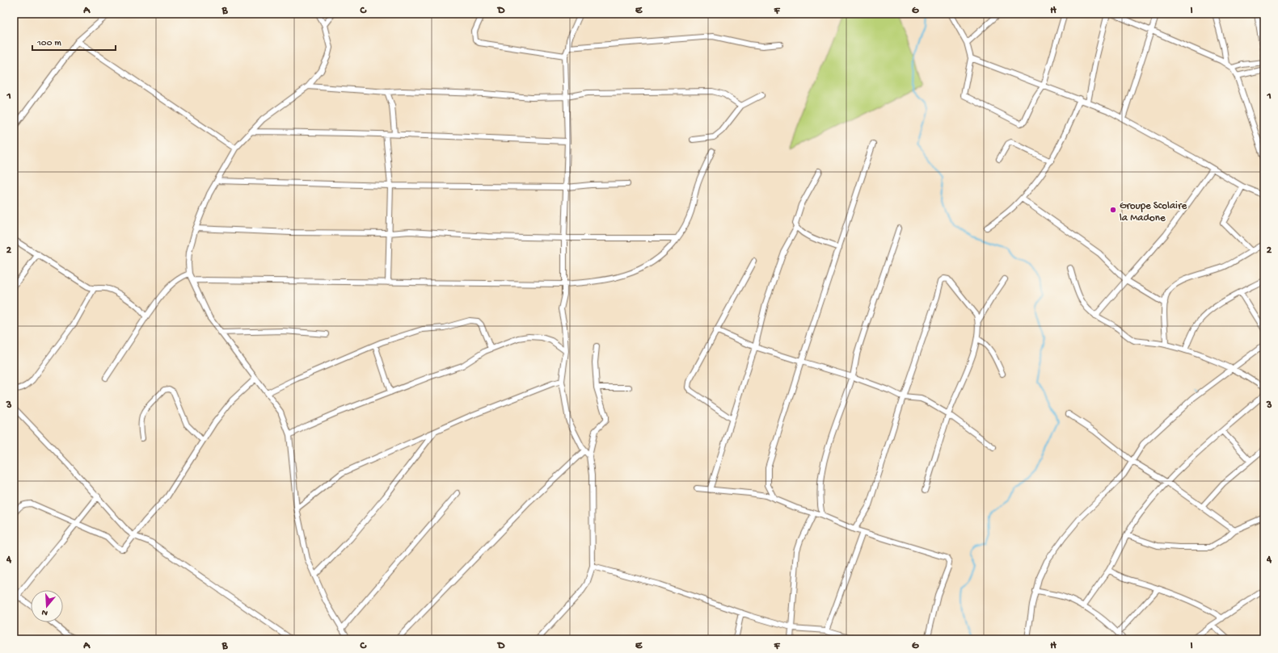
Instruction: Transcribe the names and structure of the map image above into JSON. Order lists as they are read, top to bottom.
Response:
{
  "places": ["Groupe Scolaire la Madone"],
  "scale_bar": "100 m",
  "north": "bottom",
  "grid": {
    "columns": [
      "A",
      "B",
      "C",
      "D",
      "E",
      "F",
      "G",
      "H",
      "I"
    ],
    "rows": [
      "1",
      "2",
      "3",
      "4"
    ]
  }
}
